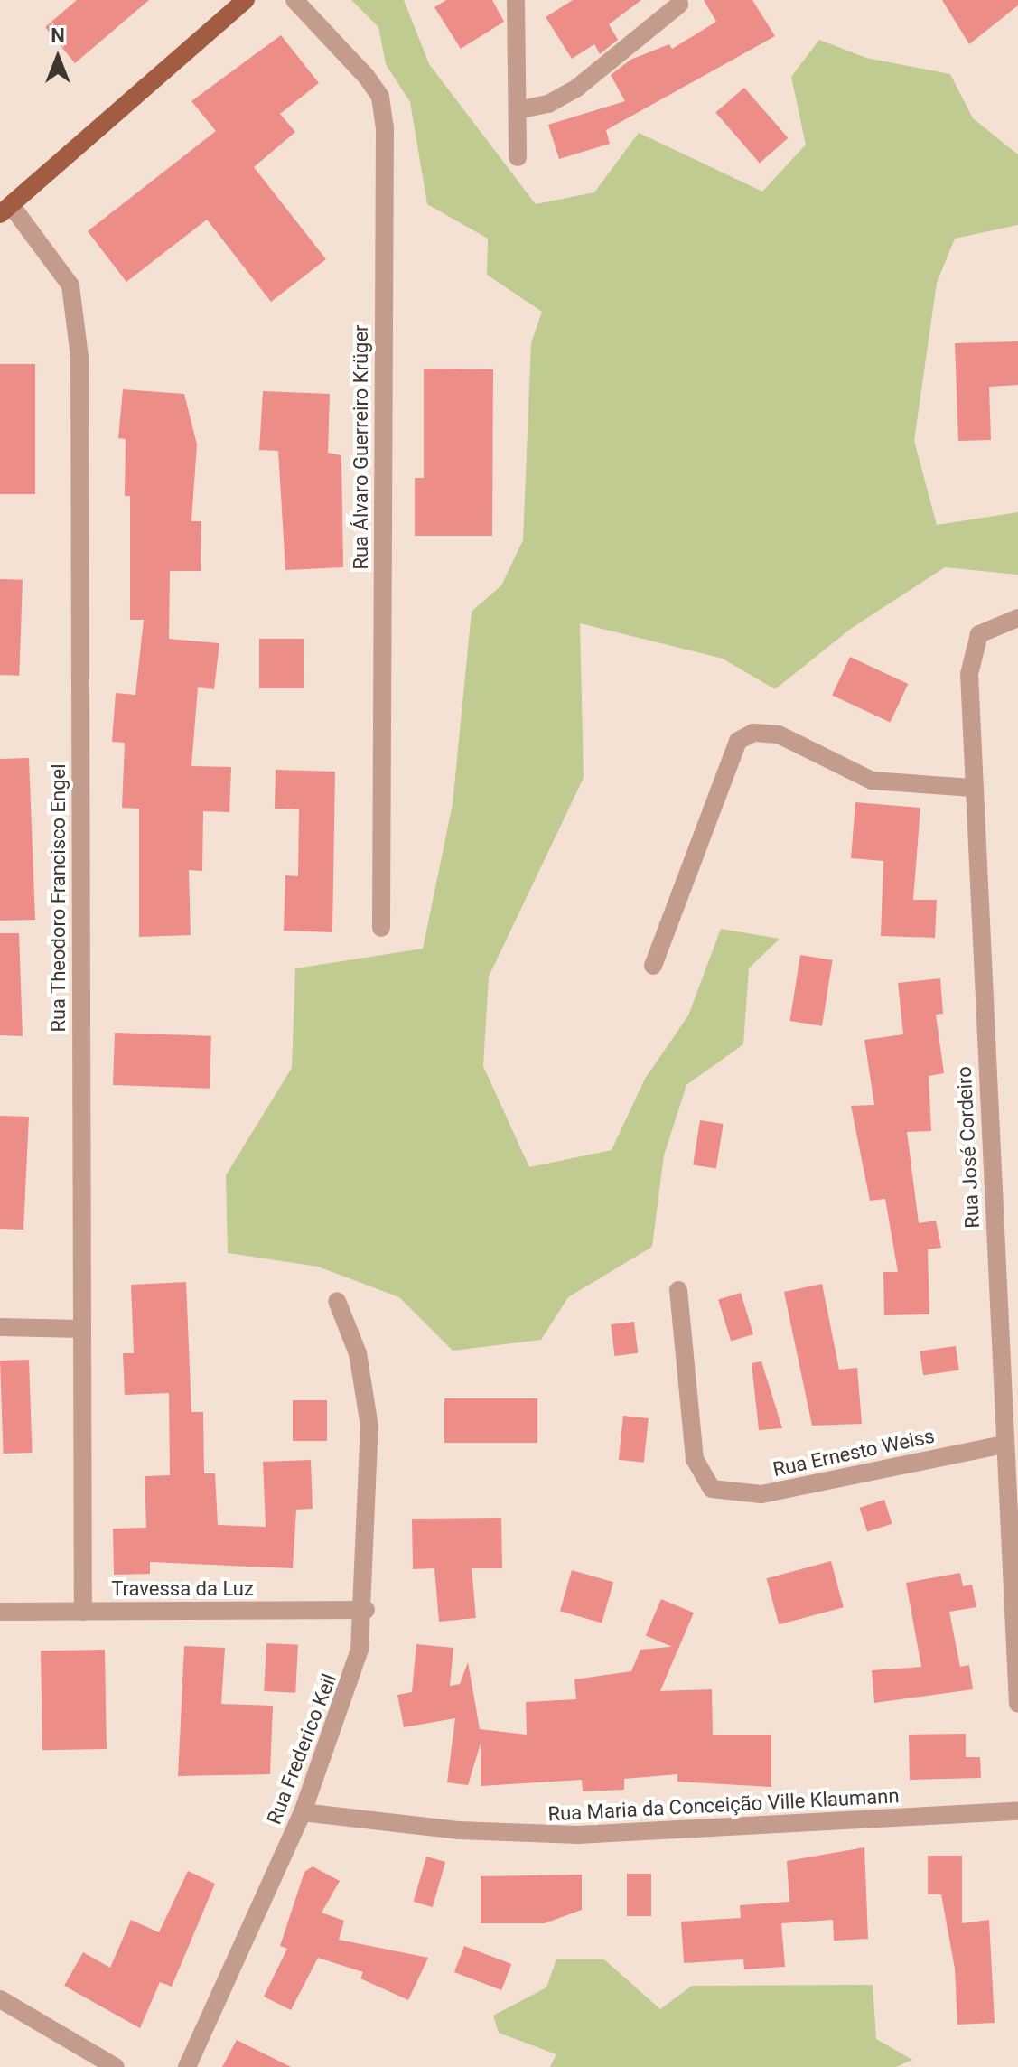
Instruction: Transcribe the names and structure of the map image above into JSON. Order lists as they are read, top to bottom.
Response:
{
  "streets": {
    "street": [
      "Rua Álvaro Guerreiro Krüger",
      "Rua Theodoro Francisco Engel",
      "Rua José Cordeiro",
      "Rua Ernesto Weiss",
      "Travessa da Luz",
      "Rua Frederico Keil",
      "Rua Maria da Conceição Ville Klaumann"
    ]
  },
  "crossings": [
    ["Rua Theodoro Francisco Engel", "Travessa da Luz"],
    ["Rua José Cordeiro", "Rua Ernesto Weiss"],
    ["Travessa da Luz", "Rua Frederico Keil"],
    ["Rua Frederico Keil", "Rua Maria da Conceição Ville Klaumann"]
  ],
  "north": "top"
}
